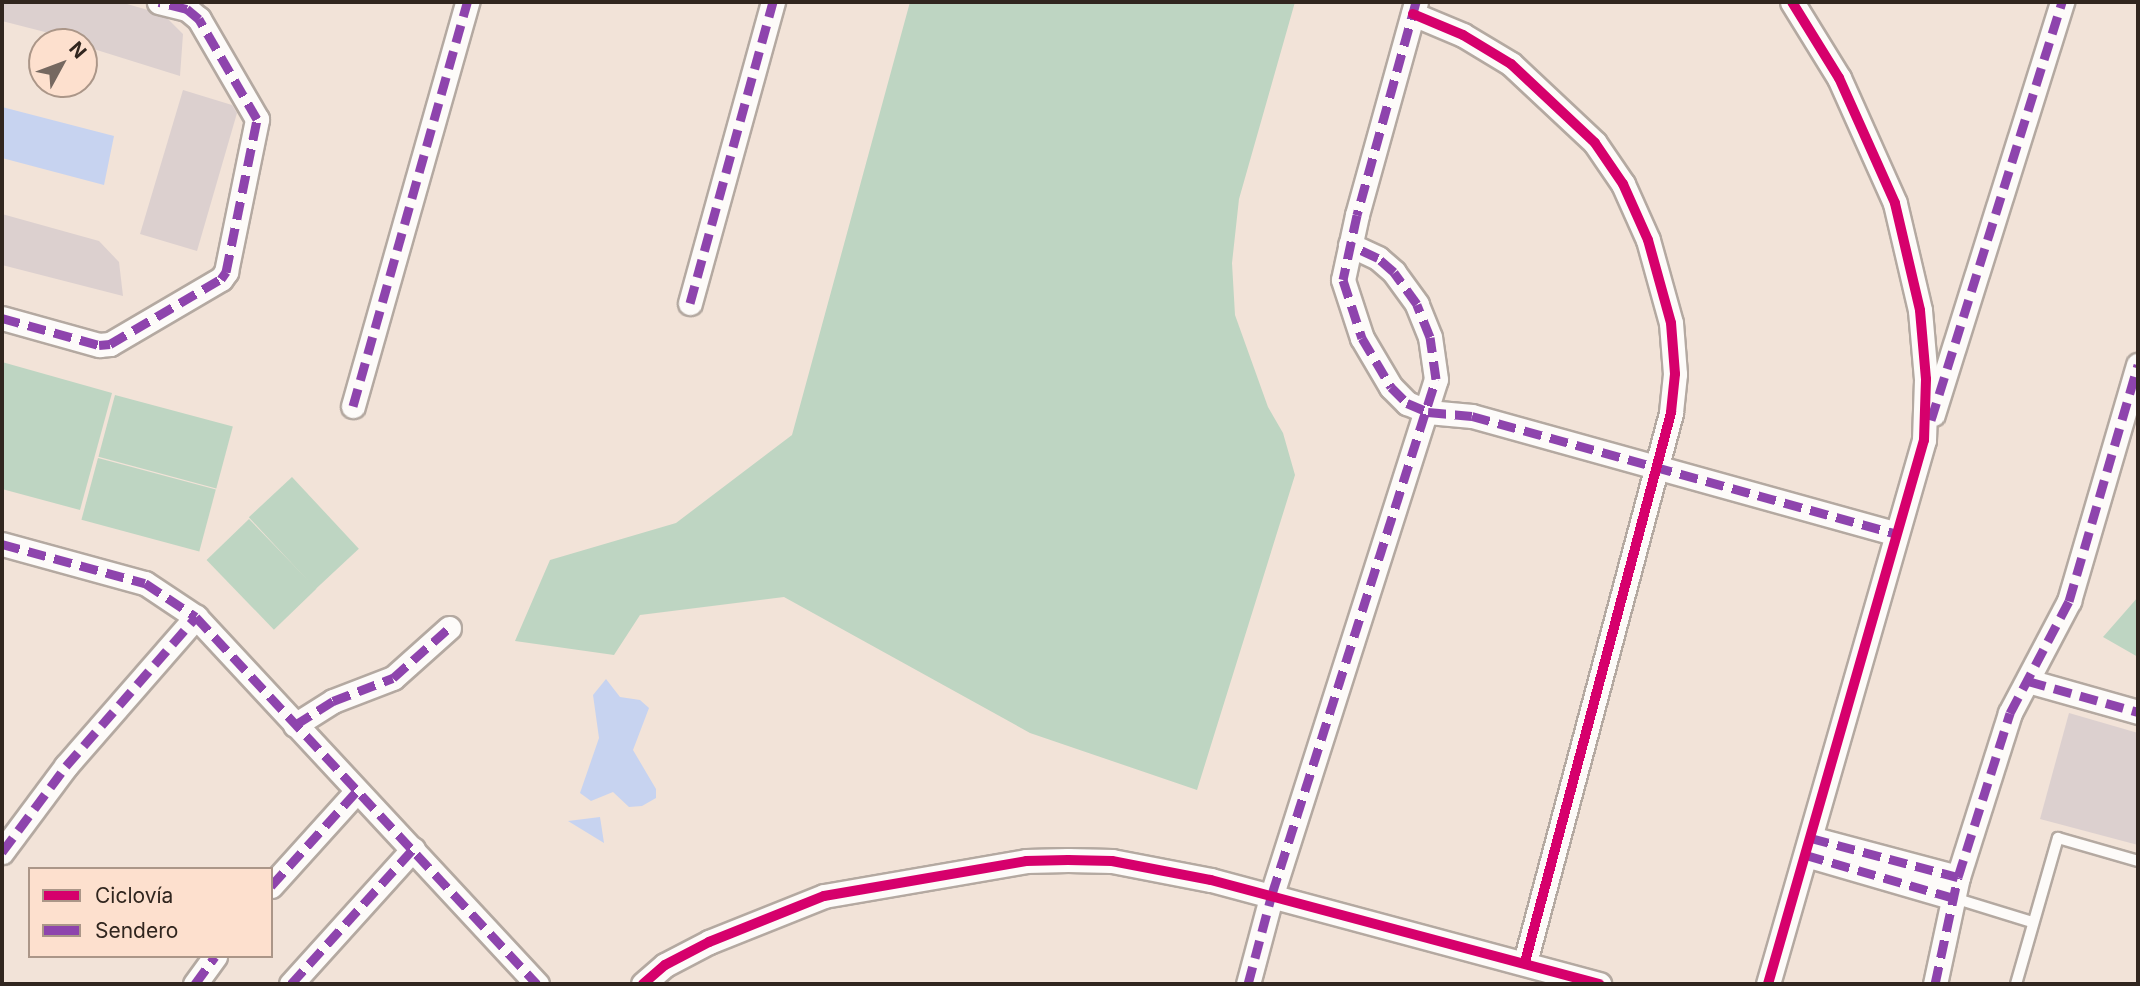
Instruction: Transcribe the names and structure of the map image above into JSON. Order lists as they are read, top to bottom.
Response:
{
  "legend": ["Ciclovía", "Sendero"],
  "north": "top right"
}
